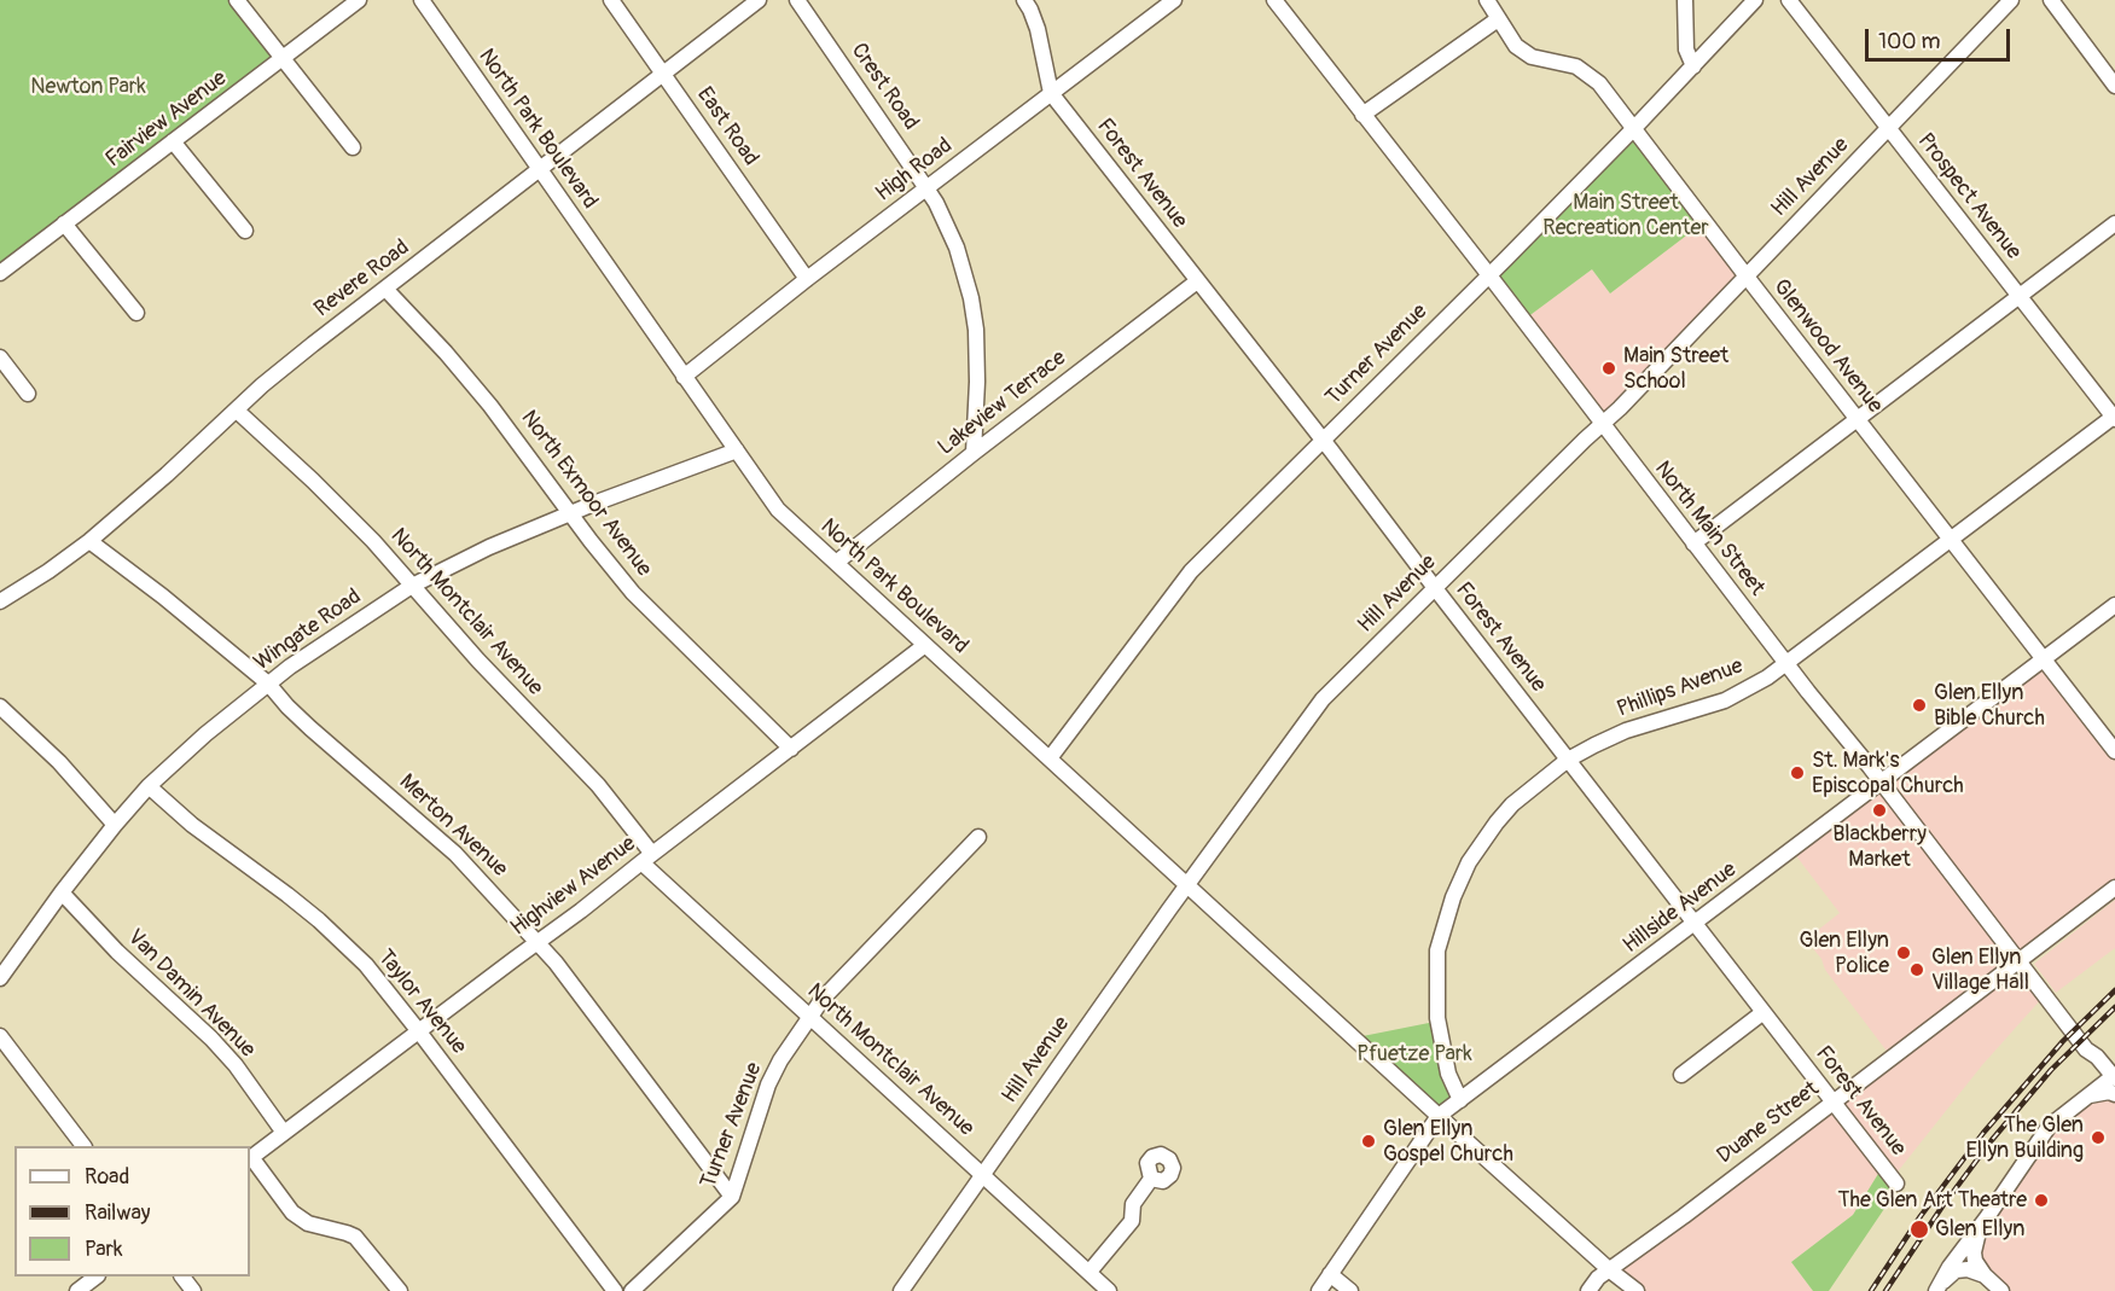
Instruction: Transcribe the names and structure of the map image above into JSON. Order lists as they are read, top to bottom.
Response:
{
  "streets": {
    "street": [
      "Crest Road",
      "Fairview Avenue",
      "East Road",
      "North Park Boulevard",
      "High Road",
      "Forest Avenue",
      "Hill Avenue",
      "Prospect Avenue",
      "Revere Road",
      "Glenwood Avenue",
      "Turner Avenue",
      "Lakeview Terrace",
      "North Exmoor Avenue",
      "North Main Street",
      "North Montclair Avenue",
      "Wingate Road",
      "Phillips Avenue",
      "Merton Avenue",
      "Highview Avenue",
      "Hillside Avenue",
      "Van Damin Avenue",
      "Taylor Avenue",
      "Duane Street"
    ]
  },
  "crossings": [
    ["Crest Road", "High Road"],
    ["Crest Road", "Lakeview Terrace"],
    ["East Road", "High Road"],
    ["East Road", "Revere Road"],
    ["North Park Boulevard", "High Road"],
    ["North Park Boulevard", "Hill Avenue"],
    ["North Park Boulevard", "Revere Road"],
    ["North Park Boulevard", "Turner Avenue"],
    ["North Park Boulevard", "Lakeview Terrace"],
    ["North Park Boulevard", "Wingate Road"],
    ["North Park Boulevard", "Highview Avenue"],
    ["North Park Boulevard", "Hillside Avenue"],
    ["North Park Boulevard", "Duane Street"],
    ["High Road", "Forest Avenue"],
    ["Forest Avenue", "Hill Avenue"],
    ["Forest Avenue", "Turner Avenue"],
    ["Forest Avenue", "Lakeview Terrace"],
    ["Forest Avenue", "Phillips Avenue"],
    ["Forest Avenue", "Hillside Avenue"],
    ["Forest Avenue", "Duane Street"],
    ["Hill Avenue", "Prospect Avenue"],
    ["Hill Avenue", "Glenwood Avenue"],
    ["Hill Avenue", "North Main Street"],
    ["Hill Avenue", "North Montclair Avenue"],
    ["Prospect Avenue", "Phillips Avenue"],
    ["Revere Road", "North Exmoor Avenue"],
    ["Revere Road", "North Montclair Avenue"],
    ["Revere Road", "Merton Avenue"],
    ["Glenwood Avenue", "Turner Avenue"],
    ["Glenwood Avenue", "Phillips Avenue"],
    ["Glenwood Avenue", "Hillside Avenue"],
    ["Turner Avenue", "North Main Street"],
    ["Turner Avenue", "North Montclair Avenue"],
    ["Turner Avenue", "Merton Avenue"],
    ["North Exmoor Avenue", "Wingate Road"],
    ["North Exmoor Avenue", "Highview Avenue"],
    ["North Main Street", "Phillips Avenue"],
    ["North Main Street", "Hillside Avenue"],
    ["North Main Street", "Duane Street"],
    ["North Montclair Avenue", "Wingate Road"],
    ["North Montclair Avenue", "Highview Avenue"],
    ["Wingate Road", "Merton Avenue"],
    ["Wingate Road", "Van Damin Avenue"],
    ["Wingate Road", "Taylor Avenue"],
    ["Phillips Avenue", "Hillside Avenue"],
    ["Merton Avenue", "Highview Avenue"],
    ["Highview Avenue", "Van Damin Avenue"],
    ["Highview Avenue", "Taylor Avenue"]
  ],
  "parks": ["Newton Park", "Main Street Recreation Center", "Pfuetze Park"],
  "places": [
    "Main Street School",
    "Glen Ellyn Bible Church",
    "St. Mark's Episcopal Church",
    "Blackberry Market",
    "Glen Ellyn Police",
    "Glen Ellyn Village Hall",
    "The Glen Ellyn Building",
    "Glen Ellyn Gospel Church",
    "The Glen Art Theatre",
    "Glen Ellyn"
  ],
  "legend": ["Road", "Railway", "Park"],
  "scale_bar": "100 m"
}
